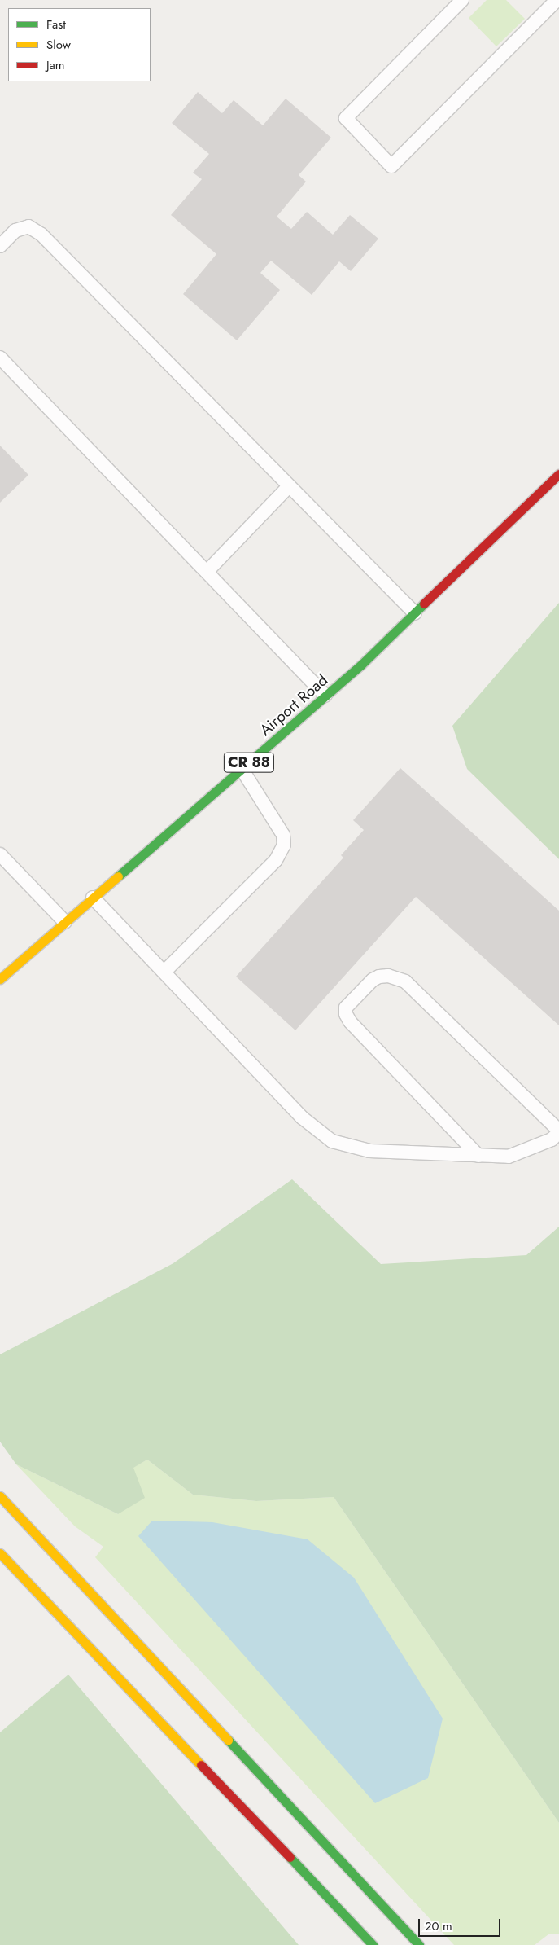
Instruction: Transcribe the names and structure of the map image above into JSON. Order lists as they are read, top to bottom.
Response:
{
  "streets": {
    "main road": ["Airport Road", "CR 88"]
  },
  "legend": ["Fast", "Slow", "Jam"],
  "scale_bar": "20 m"
}
